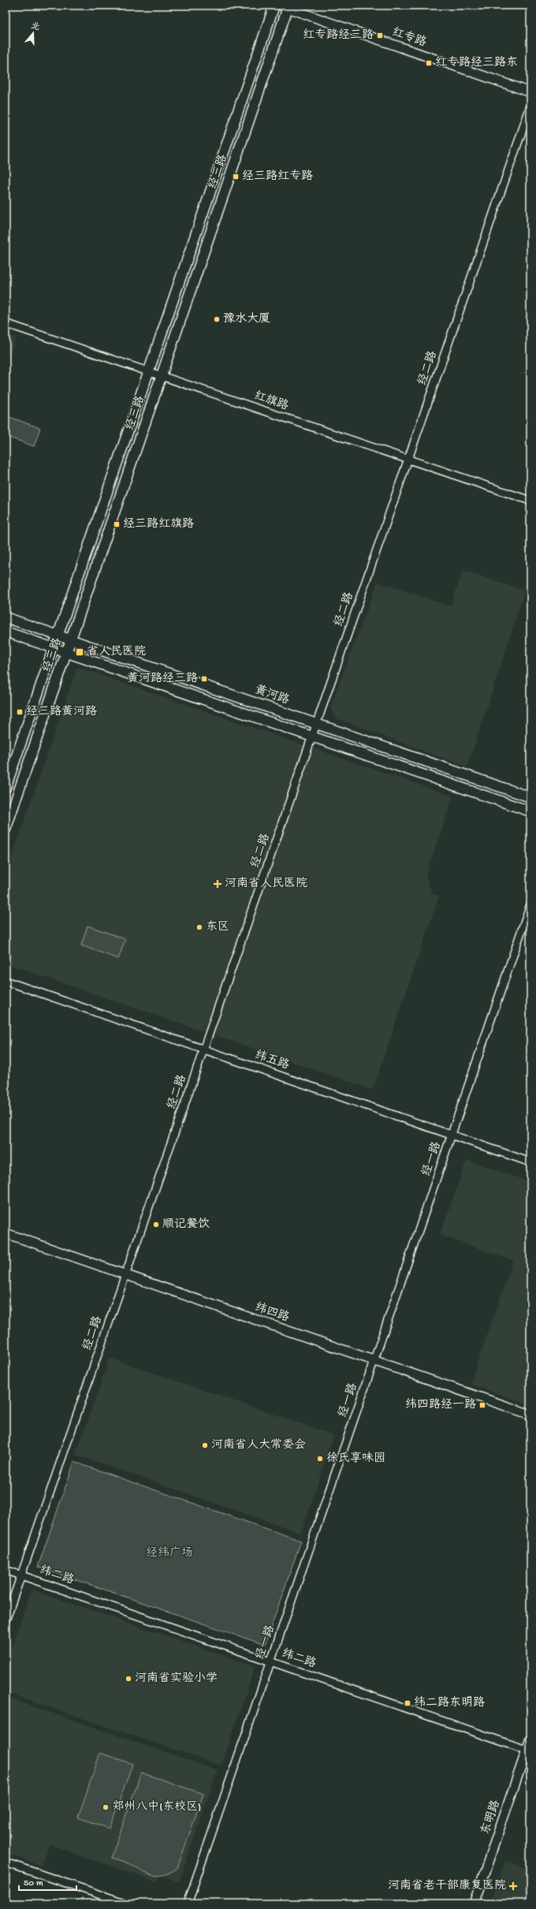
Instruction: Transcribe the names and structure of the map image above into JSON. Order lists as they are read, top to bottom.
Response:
{
  "streets": {
    "main road": ["经三路", "黄河路"],
    "street": [
      "红专路",
      "经二路",
      "红旗路",
      "纬五路",
      "经一路",
      "纬四路",
      "纬二路",
      "东明路"
    ]
  },
  "crossings": [
    ["红专路", "经三路"],
    ["经三路", "红旗路"],
    ["经三路", "黄河路"],
    ["经二路", "红旗路"],
    ["经二路", "黄河路"],
    ["经二路", "纬五路"],
    ["经二路", "纬四路"],
    ["经二路", "纬二路"],
    ["纬五路", "经一路"],
    ["经一路", "纬四路"],
    ["经一路", "纬二路"],
    ["纬二路", "东明路"]
  ],
  "parks": ["经纬广场"],
  "places": {
    "transit": [
      "红专路经三路",
      "红专路经三路东",
      "经三路红专路",
      "经三路红旗路",
      "省人民医院",
      "黄河路经三路",
      "经三路黄河路",
      "纬四路经一路",
      "纬二路东明路"
    ],
    "other": [
      "豫水大厦",
      "东区",
      "顺记餐饮",
      "河南省人大常委会",
      "徐氏享味园",
      "河南省实验小学",
      "郑州八中(东校区)"
    ],
    "health": ["河南省人民医院", "河南省老干部康复医院"]
  },
  "scale_bar": "50 m",
  "north": "top"
}
